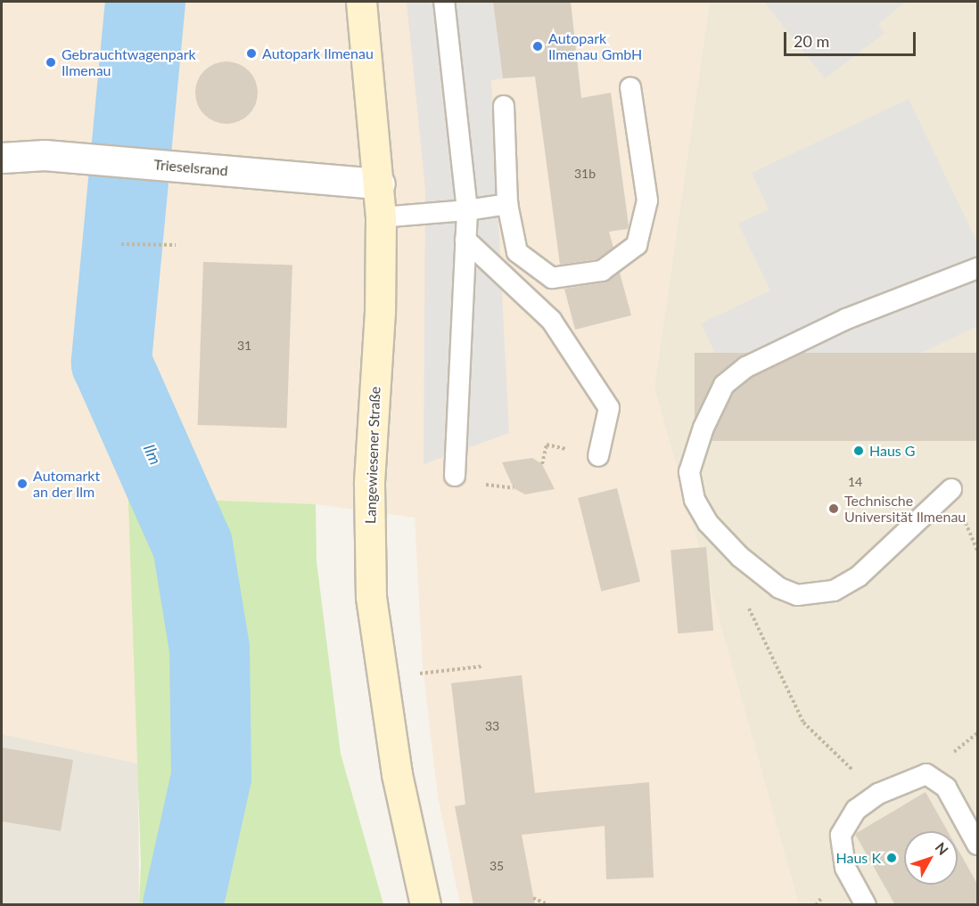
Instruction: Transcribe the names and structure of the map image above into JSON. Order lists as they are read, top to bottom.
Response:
{
  "streets": {
    "main road": ["Langewiesener Straße"],
    "street": ["Trieselsrand"]
  },
  "crossings": [
    ["Trieselsrand", "Langewiesener Straße"]
  ],
  "water": ["Ilm"],
  "places": [
    "Autopark Ilmenau GmbH",
    "Autopark Ilmenau",
    "Gebrauchtwagenpark Ilmenau",
    "Haus G",
    "Automarkt an der Ilm",
    "Technische Universität Ilmenau",
    "Haus K"
  ],
  "house_numbers": [
    "31b",
    "31",
    "14",
    "33",
    "35"
  ],
  "scale_bar": "20 m",
  "north": "top right"
}
